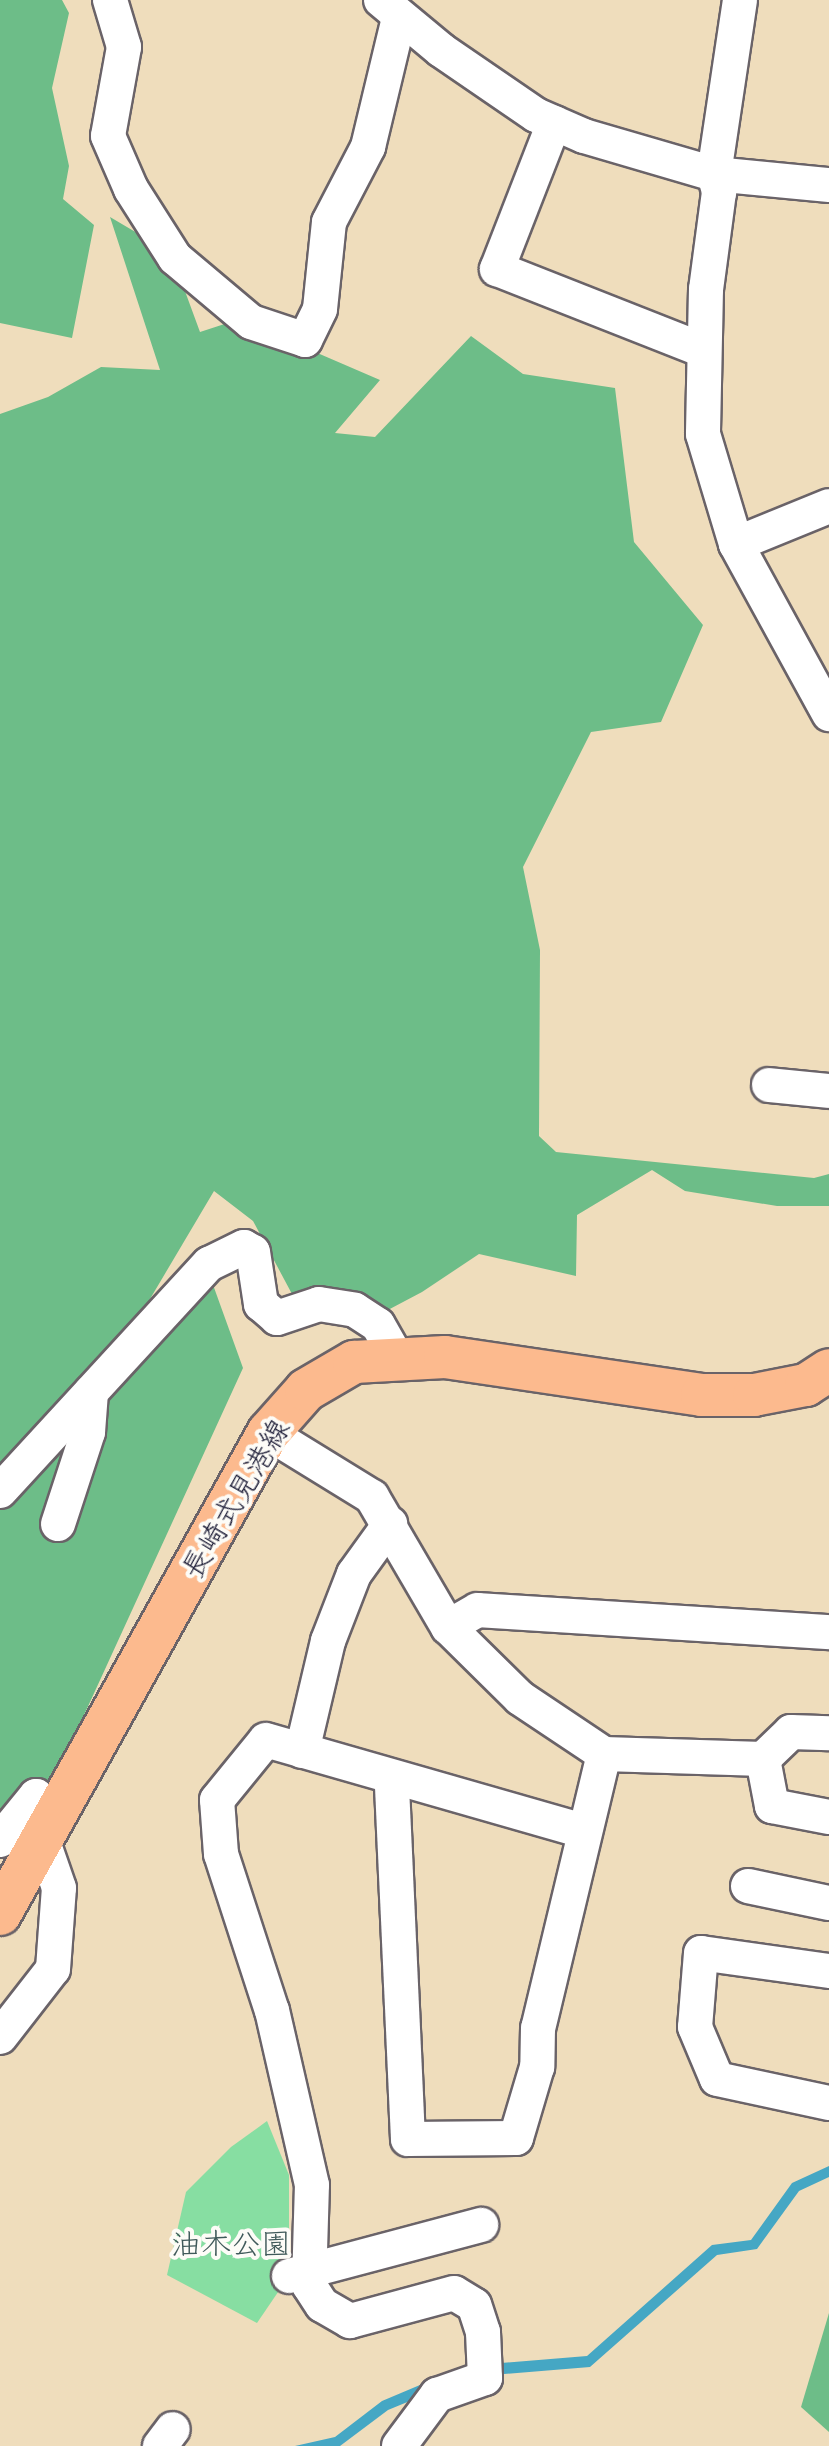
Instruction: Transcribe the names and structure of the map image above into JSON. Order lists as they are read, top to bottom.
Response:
{
  "streets": {
    "main road": ["長崎式見港線"]
  },
  "parks": ["油木公園"]
}
